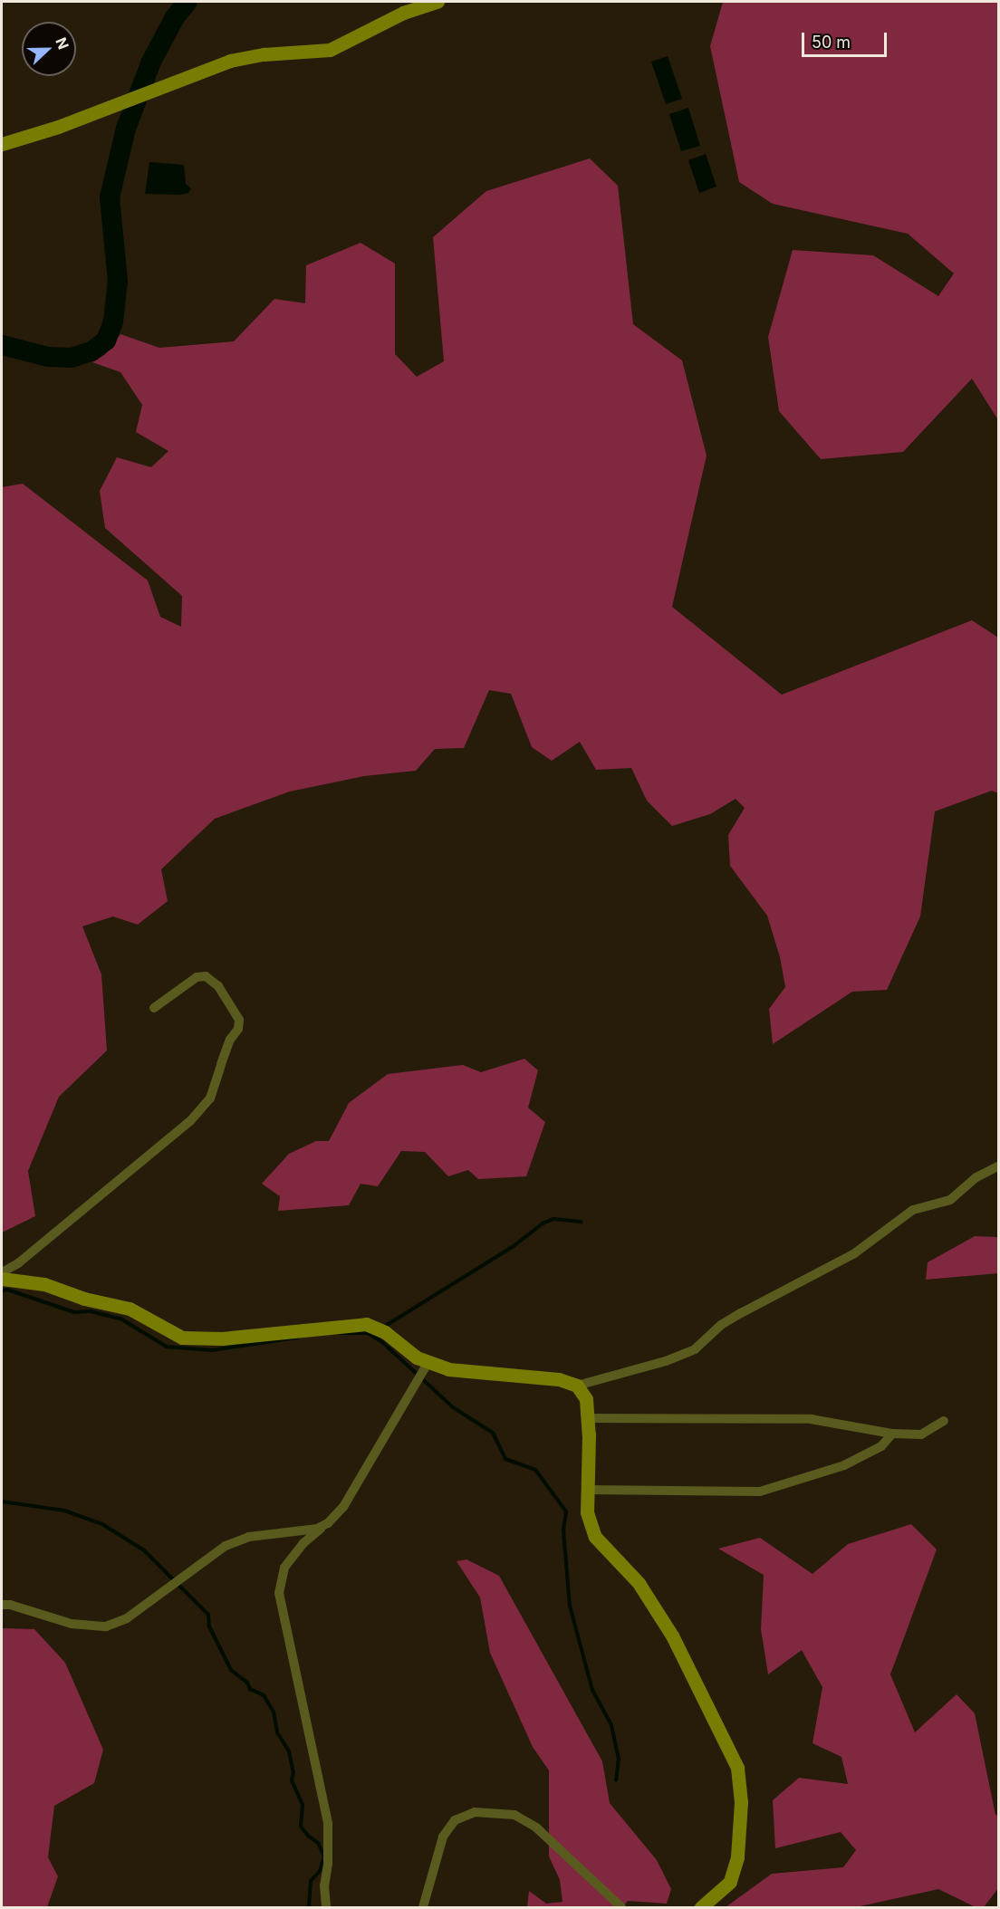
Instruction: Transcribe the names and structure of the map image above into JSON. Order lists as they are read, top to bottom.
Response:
{
  "scale_bar": "50 m",
  "north": "right"
}
